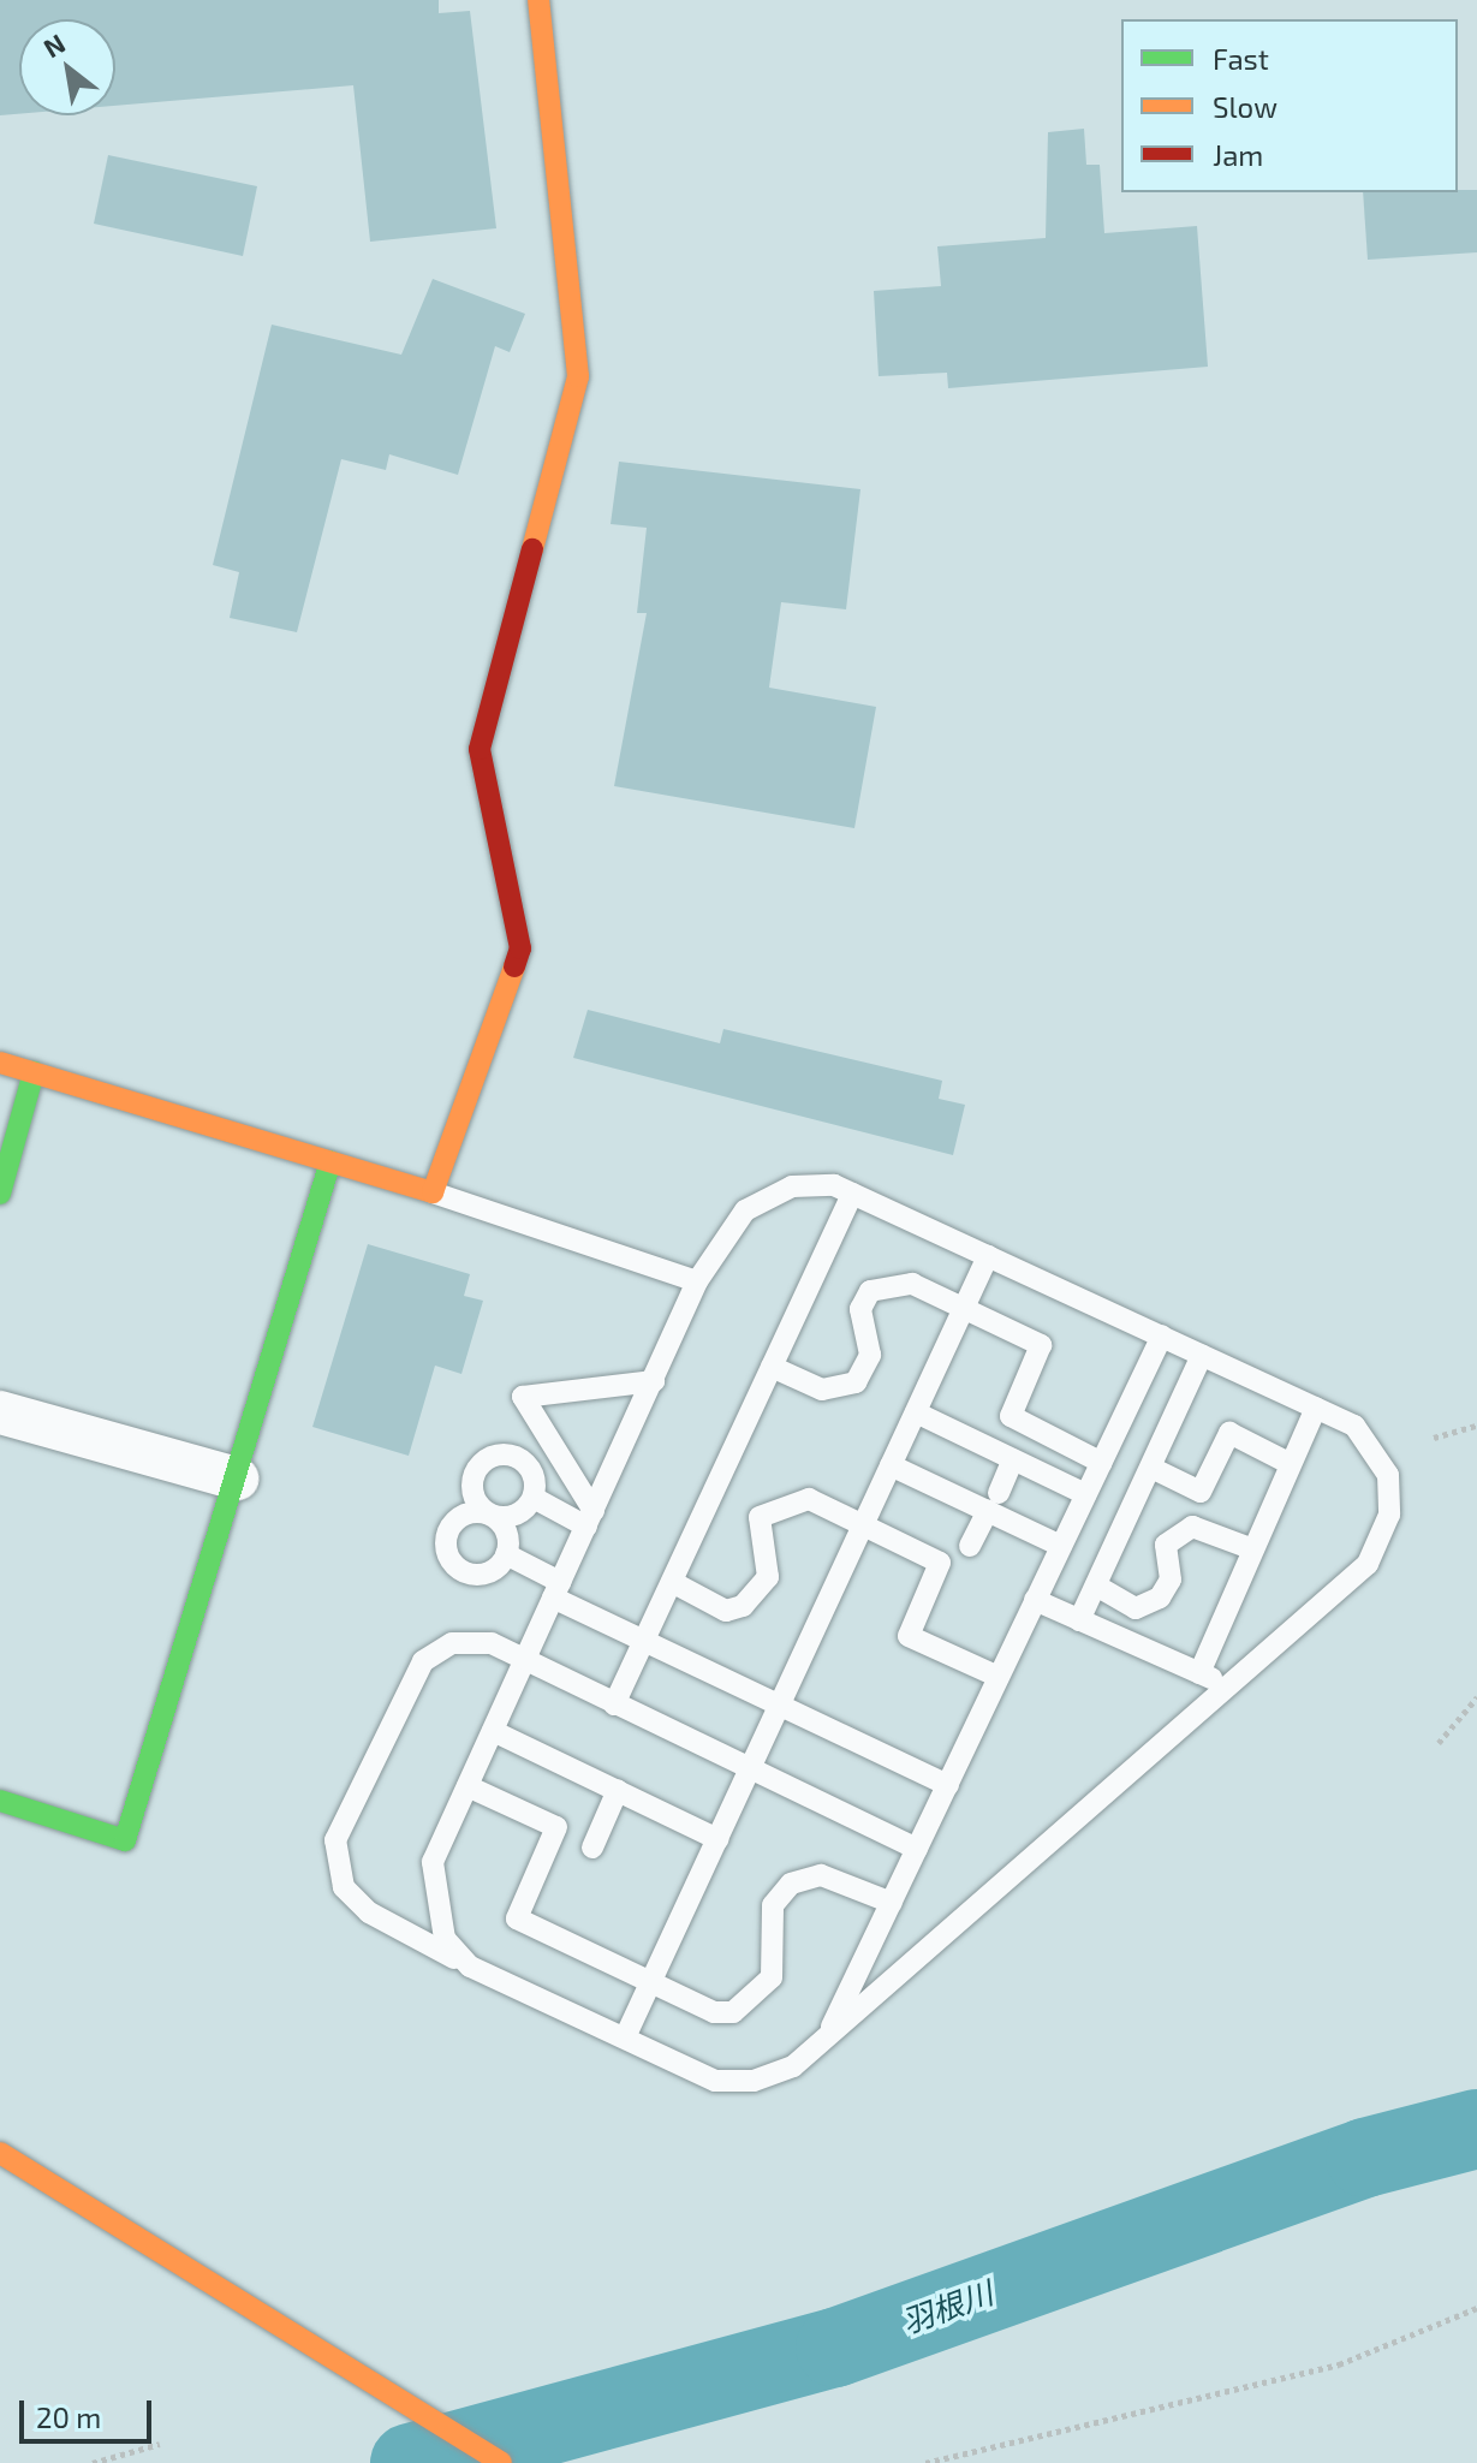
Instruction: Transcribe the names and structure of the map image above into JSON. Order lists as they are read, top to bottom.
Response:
{
  "water": ["羽根川"],
  "legend": ["Fast", "Slow", "Jam"],
  "scale_bar": "20 m",
  "north": "top left"
}
